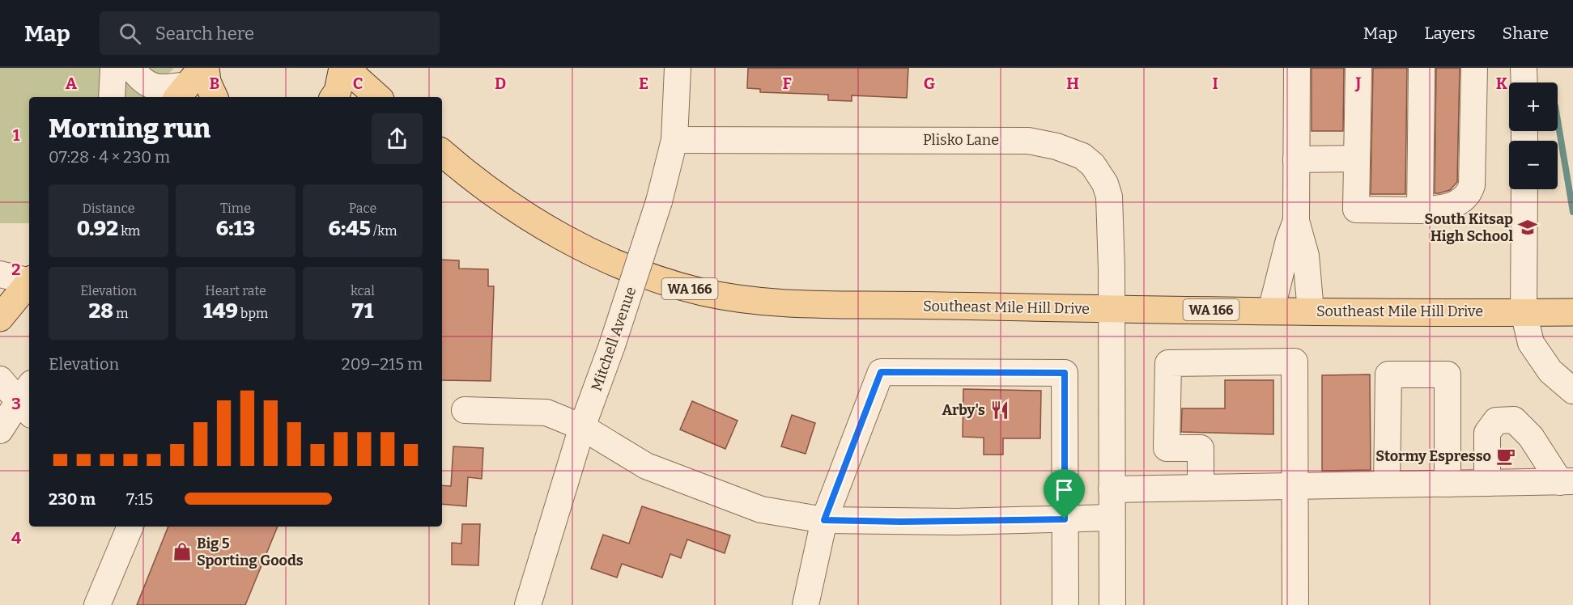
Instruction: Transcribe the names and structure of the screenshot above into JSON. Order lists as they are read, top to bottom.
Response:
{
  "streets": {
    "main road": ["WA 166", "Southeast Mile Hill Drive"],
    "street": ["Plisko Lane", "Mitchell Avenue"]
  },
  "crossings": [
    ["Plisko Lane", "Southeast Mile Hill Drive"],
    ["Plisko Lane", "Mitchell Avenue"]
  ],
  "places": {
    "school or university": ["South Kitsap High School"],
    "restaurant": ["Arby's"],
    "cafe": ["Stormy Espresso"],
    "shop": ["Big 5 Sporting Goods"]
  },
  "page": {
    "header": "Map",
    "search": "Search here",
    "nav": ["Map", "Layers", "Share"],
    "map_buttons": ["+", "−"],
    "heading": ["Morning run", "07:28 · 4 × 230 m"],
    "stats": [
      ["Distance", "0.92 km"],
      ["Time", "6:13"],
      ["Pace", "6:45 /km"],
      ["Elevation", "28 m"],
      ["Heart rate", "149 bpm"],
      ["kcal", "71"]
    ],
    "chart": ["Elevation", "209–215 m"],
    "list": [
      {
        "name": "230 m",
        "note": "7:15"
      }
    ]
  },
  "grid": {
    "columns": [
      "A",
      "B",
      "C",
      "D",
      "E",
      "F",
      "G",
      "H",
      "I",
      "J",
      "K"
    ],
    "rows": [
      "1",
      "2",
      "3",
      "4"
    ]
  }
}
